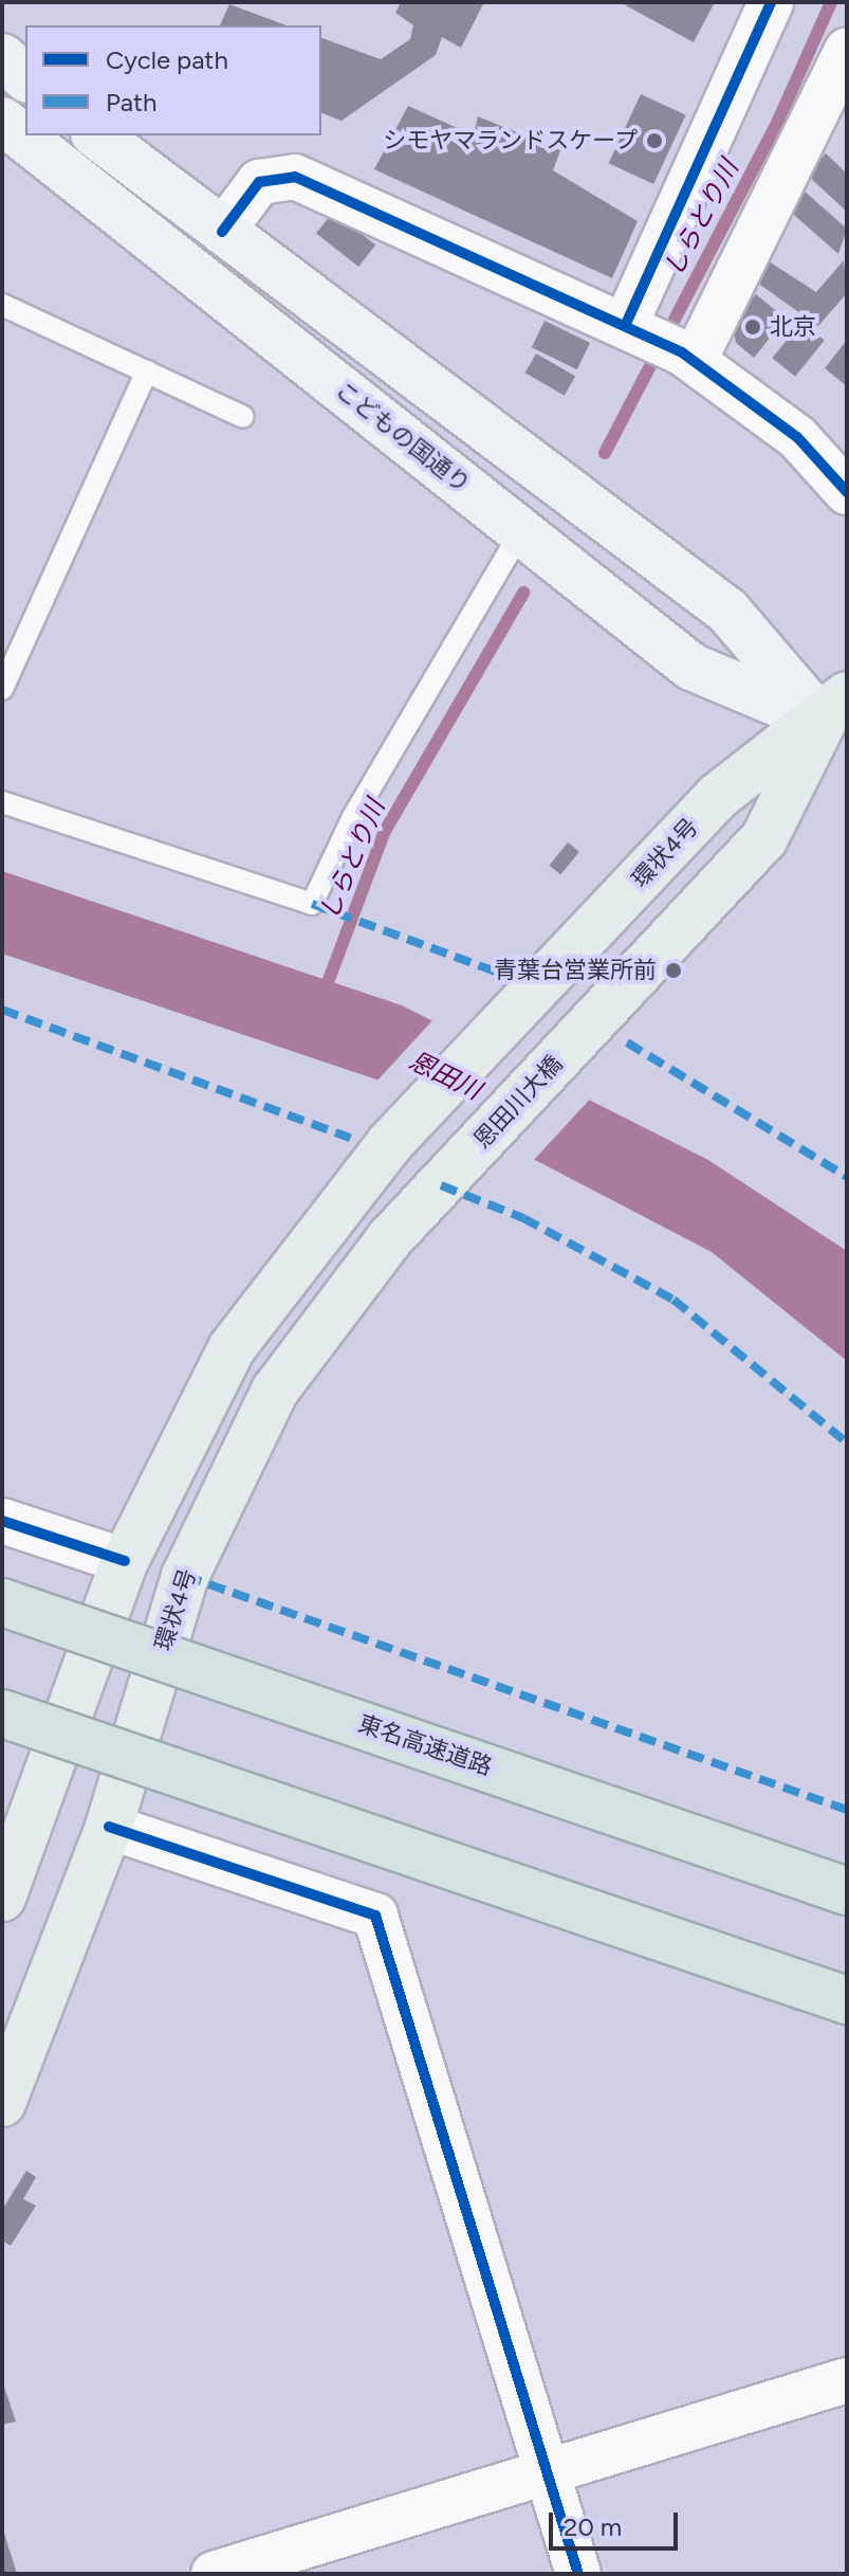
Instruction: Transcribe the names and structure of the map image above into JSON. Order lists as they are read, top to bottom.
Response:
{
  "streets": {
    "highway": ["東名高速道路"],
    "main road": ["こどもの国通り", "環状4号", "恩田川大橋"]
  },
  "crossings": [
    ["こどもの国通り", "環状4号"],
    ["こどもの国通り", "恩田川大橋"],
    ["環状4号", "恩田川大橋"]
  ],
  "water": ["しらとり川", "恩田川"],
  "places": ["シモヤマランドスケープ", "北京", "青葉台営業所前"],
  "legend": ["Cycle path", "Path"],
  "scale_bar": "20 m"
}
